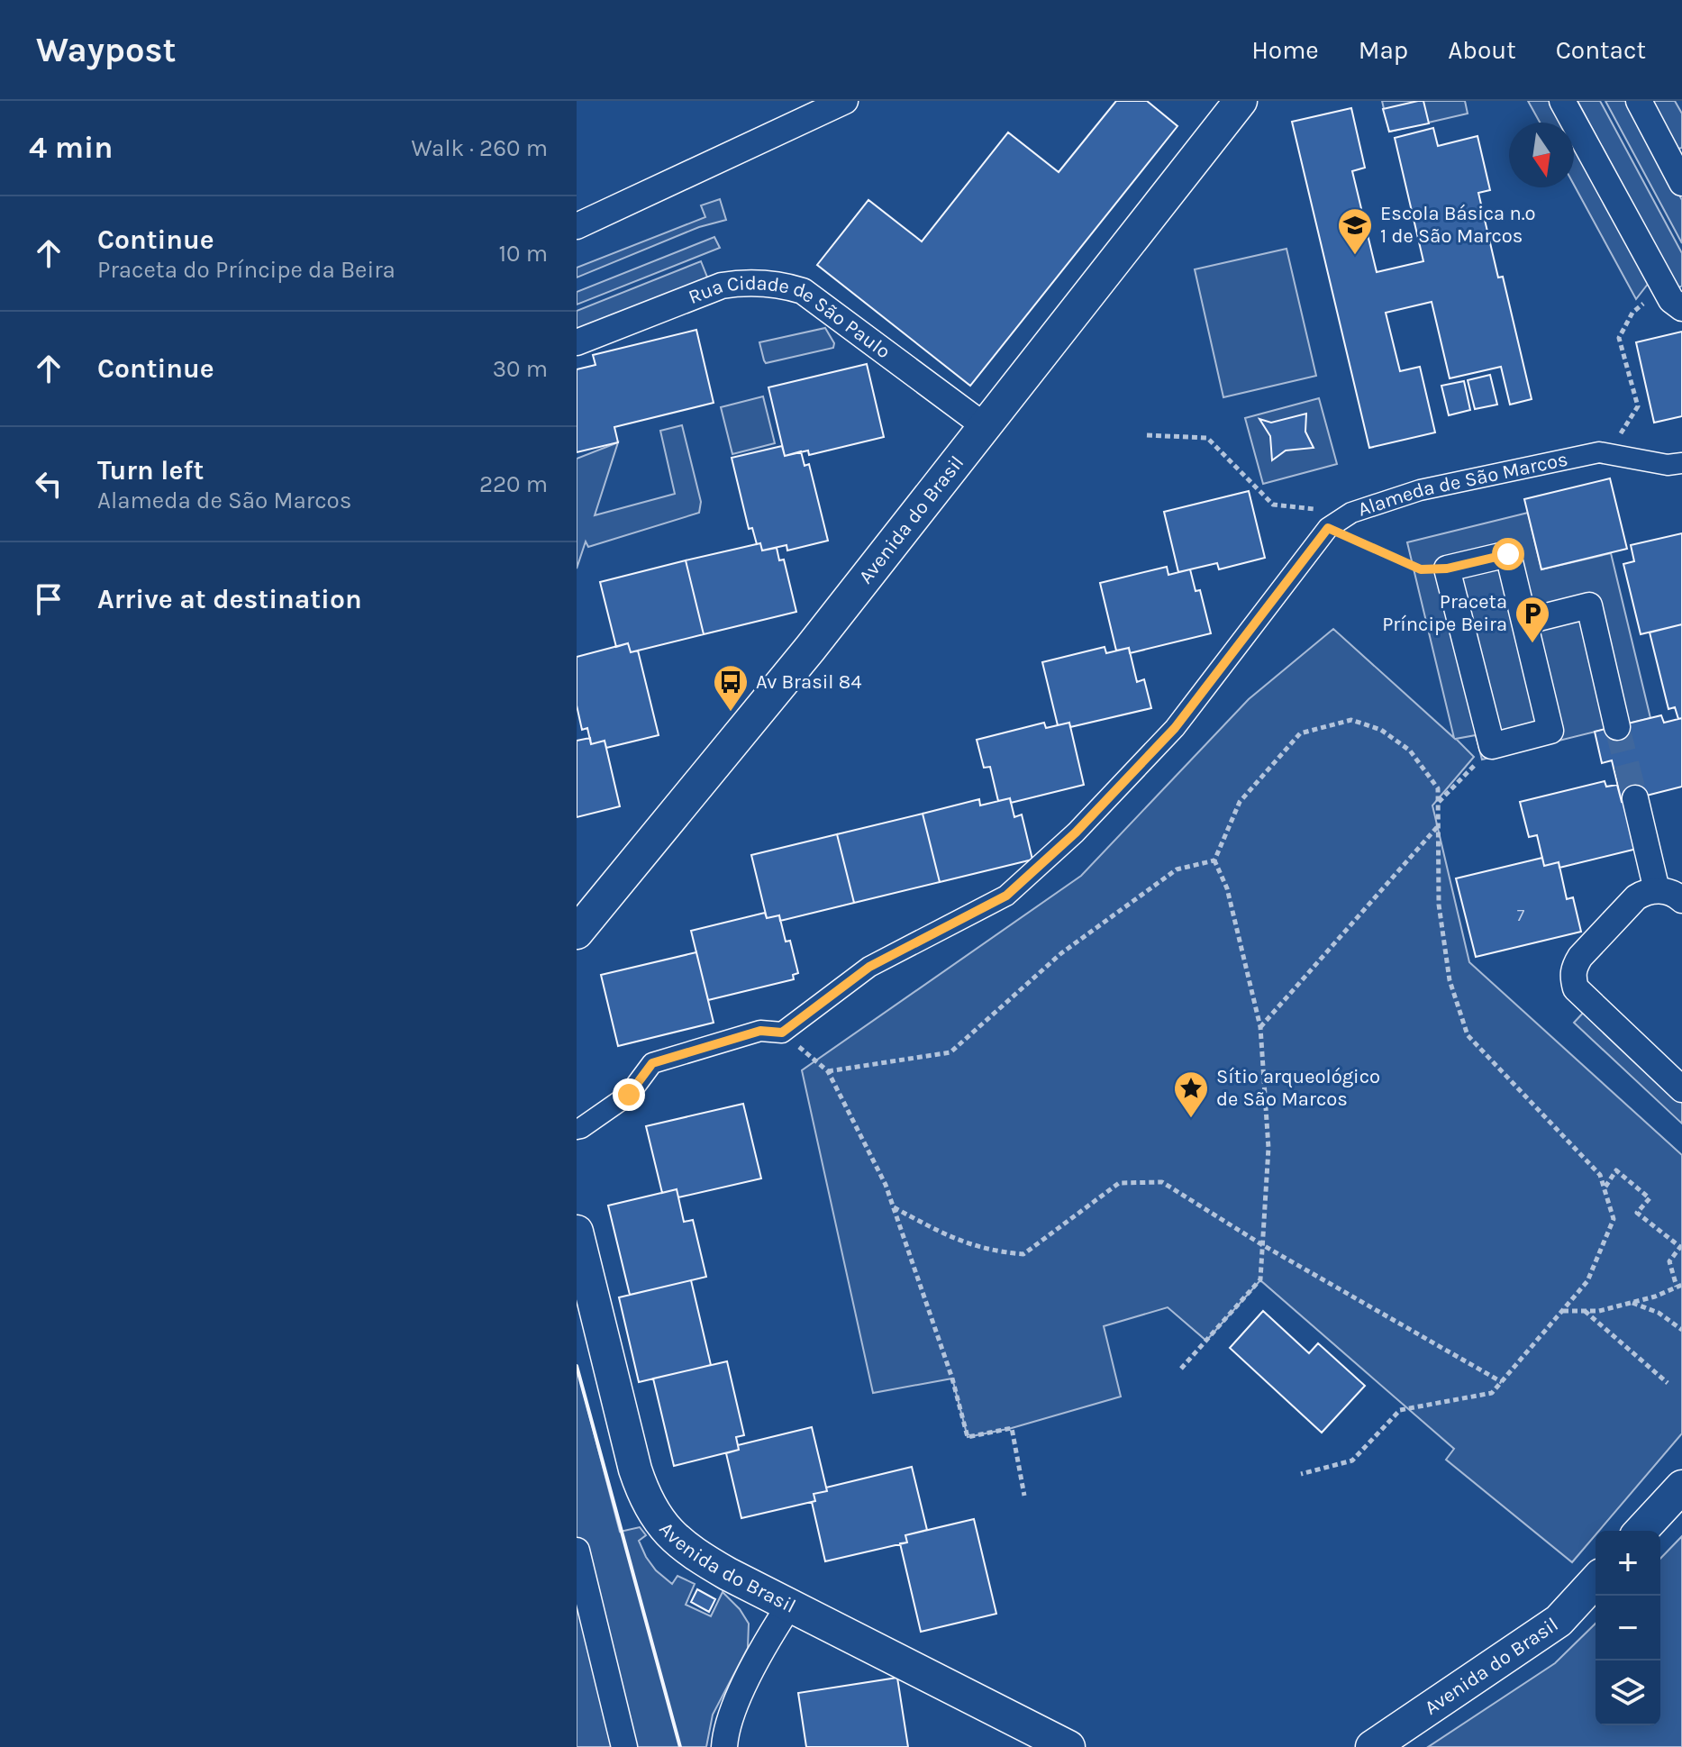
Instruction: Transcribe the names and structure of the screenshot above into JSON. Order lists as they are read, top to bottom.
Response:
{
  "streets": {
    "street": ["Rua Cidade de São Paulo", "Alameda de São Marcos", "Avenida do Brasil"]
  },
  "crossings": [
    ["Rua Cidade de São Paulo", "Avenida do Brasil"]
  ],
  "places": {
    "school or university": ["Escola Básica n.º 1 de São Marcos"],
    "parking": ["Praceta Príncipe Beira"],
    "bus stop": ["Av Brasil 84"],
    "place": ["Sítio arqueológico de São Marcos"]
  },
  "house_numbers": ["7"],
  "north": "bottom",
  "page": {
    "header": "Waypost",
    "nav": [
      "Home",
      "Map",
      "About",
      "Contact"
    ],
    "heading": ["4 min", "Walk · 260 m"],
    "list": [
      ["Continue", "Praceta do Príncipe da Beira", "10 m"],
      ["Continue", "30 m"],
      ["Turn left", "Alameda de São Marcos", "220 m"],
      "Arrive at destination"
    ],
    "map_buttons": ["+", "−"]
  }
}
